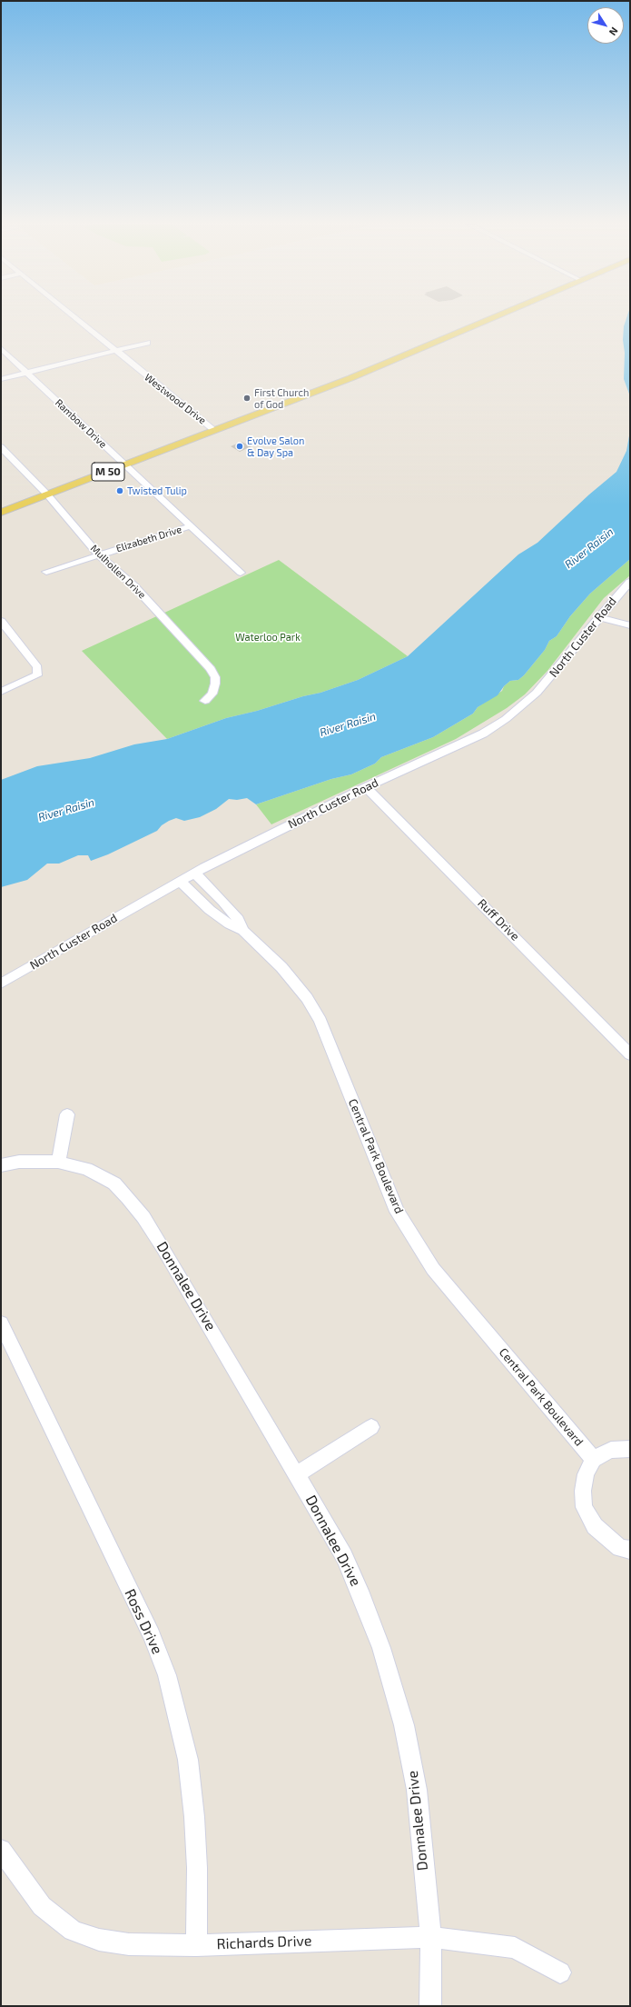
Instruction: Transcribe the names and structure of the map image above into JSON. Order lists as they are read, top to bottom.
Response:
{
  "streets": {
    "main road": ["M 50"],
    "street": [
      "Westwood Drive",
      "Rambow Drive",
      "Elizabeth Drive",
      "Mulhollen Drive",
      "North Custer Road",
      "Ruff Drive",
      "Central Park Boulevard",
      "Donnalee Drive",
      "Ross Drive",
      "Richards Drive"
    ]
  },
  "crossings": [
    ["Westwood Drive", "M 50"],
    ["Rambow Drive", "M 50"],
    ["Rambow Drive", "Elizabeth Drive"],
    ["M 50", "Mulhollen Drive"],
    ["Elizabeth Drive", "Mulhollen Drive"],
    ["North Custer Road", "Ruff Drive"],
    ["North Custer Road", "Central Park Boulevard"],
    ["Donnalee Drive", "Richards Drive"],
    ["Ross Drive", "Richards Drive"]
  ],
  "water": ["River Raisin"],
  "parks": ["Waterloo Park"],
  "places": ["First Church of God", "Evolve Salon & Day Spa", "Twisted Tulip"],
  "north": "bottom right"
}
